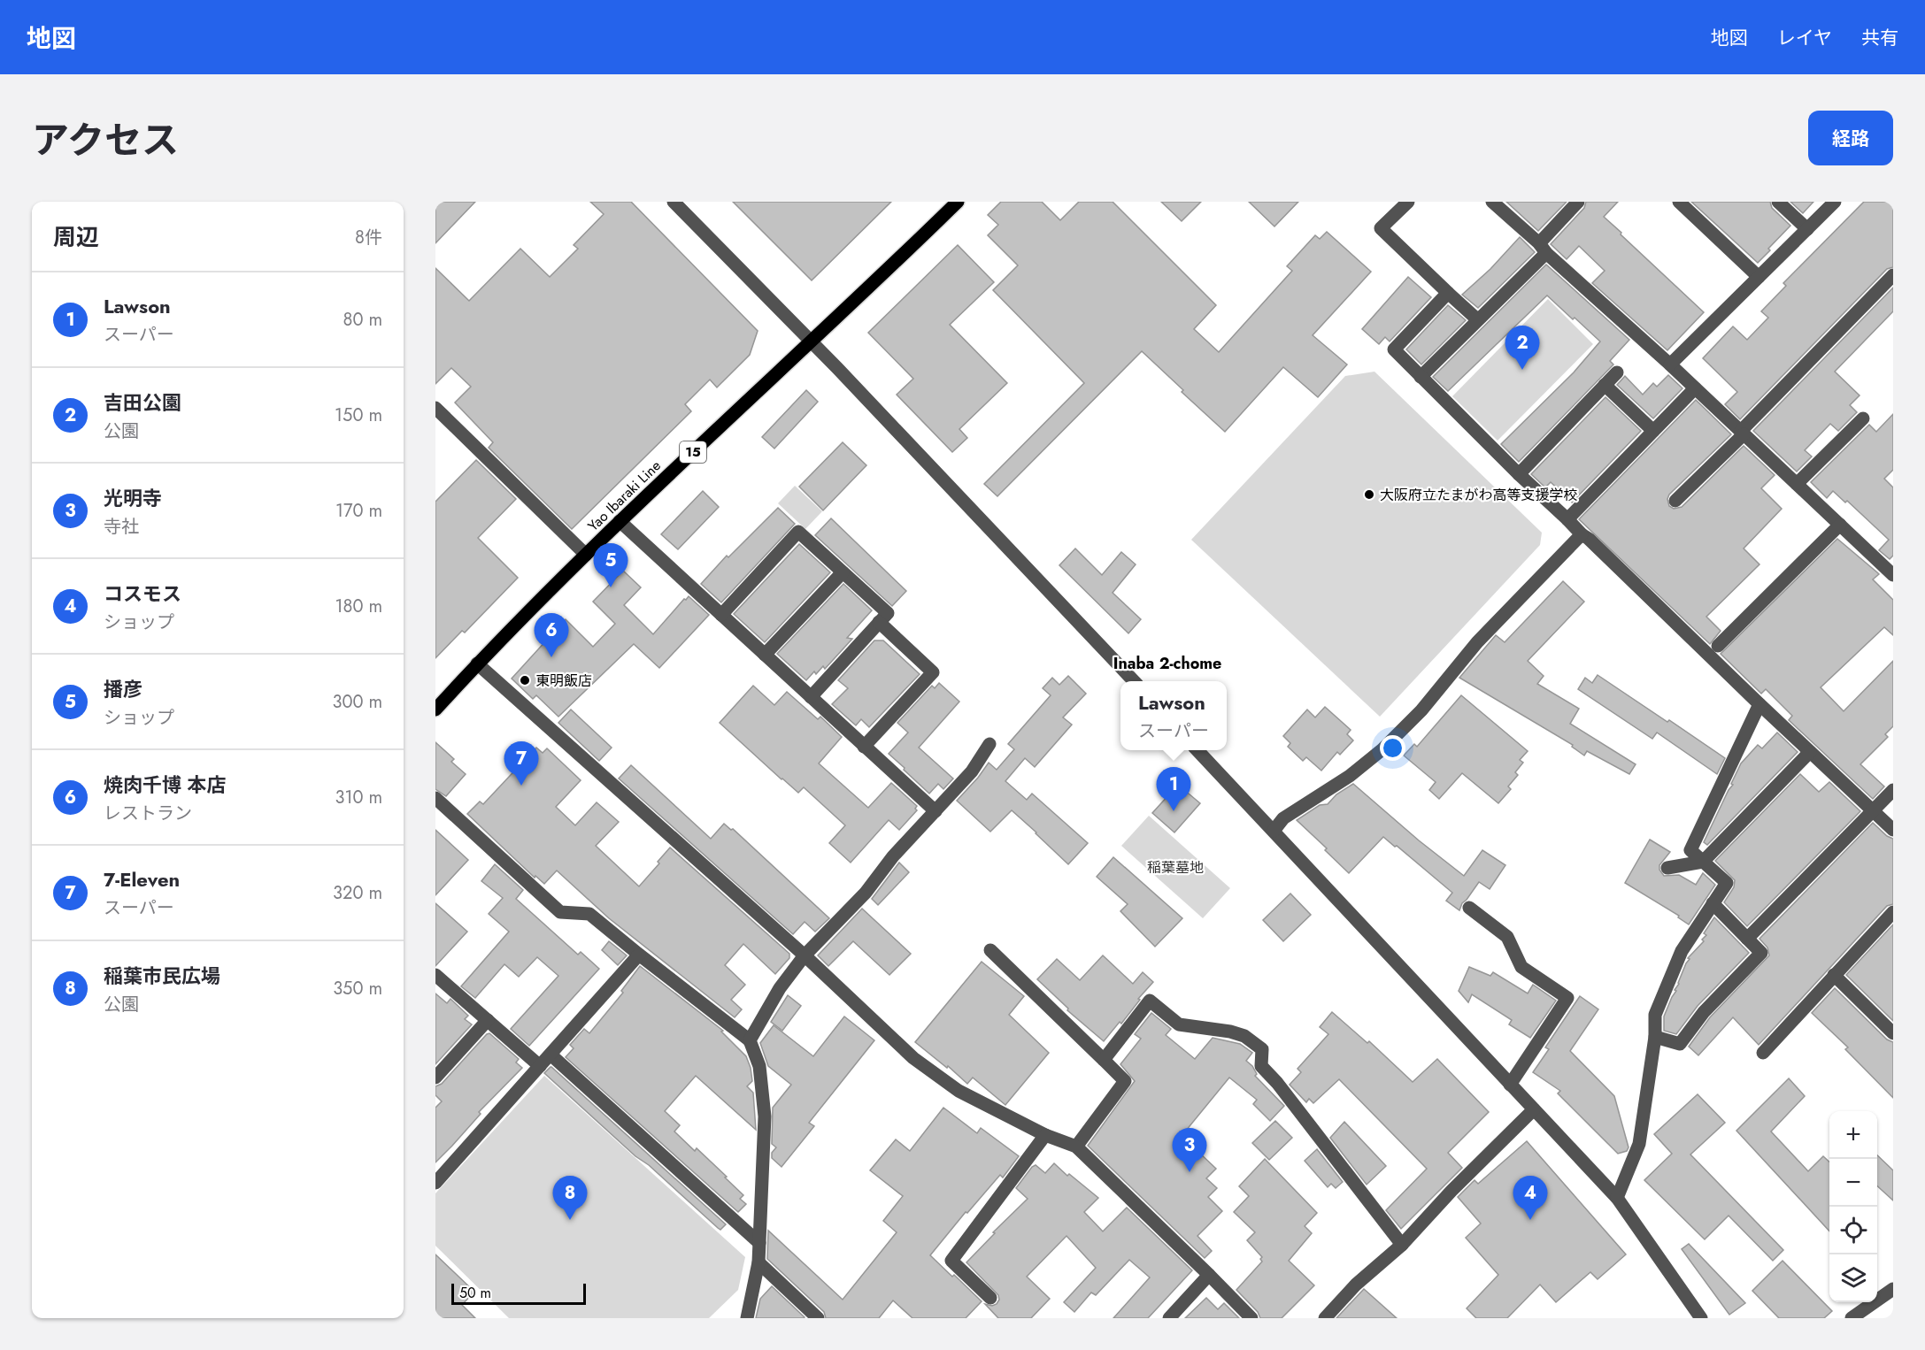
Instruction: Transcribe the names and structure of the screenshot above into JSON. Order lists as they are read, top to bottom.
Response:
{
  "streets": {
    "main road": ["15", "Yao Ibaraki Line"]
  },
  "districts": ["Inaba 2-chome"],
  "parks": ["稲葉墓地"],
  "places": ["大阪府立たまがわ高等支援学校", "東明飯店"],
  "scale_bar": "50 m",
  "page": {
    "header": "地図",
    "nav": ["地図", "レイヤ", "共有"],
    "title": "アクセス",
    "buttons": "経路",
    "heading": ["周辺", "8件"],
    "list": [
      {
        "mark": "1",
        "name": "Lawson",
        "note": "スーパー",
        "value": "80 m"
      },
      {
        "mark": "2",
        "name": "吉田公園",
        "note": "公園",
        "value": "150 m"
      },
      {
        "mark": "3",
        "name": "光明寺",
        "note": "寺社",
        "value": "170 m"
      },
      {
        "mark": "4",
        "name": "コスモス",
        "note": "ショップ",
        "value": "180 m"
      },
      {
        "mark": "5",
        "name": "播彦",
        "note": "ショップ",
        "value": "300 m"
      },
      {
        "mark": "6",
        "name": "焼肉千博 本店",
        "note": "レストラン",
        "value": "310 m"
      },
      {
        "mark": "7",
        "name": "7-Eleven",
        "note": "スーパー",
        "value": "320 m"
      },
      {
        "mark": "8",
        "name": "稲葉市民広場",
        "note": "公園",
        "value": "350 m"
      }
    ],
    "pins": [
      "2",
      "5",
      "6",
      "7",
      "1",
      "3",
      "4",
      "8"
    ],
    "popup": ["Lawson", "スーパー"],
    "map_buttons": ["+", "−"],
    "scale": "50 m"
  }
}
